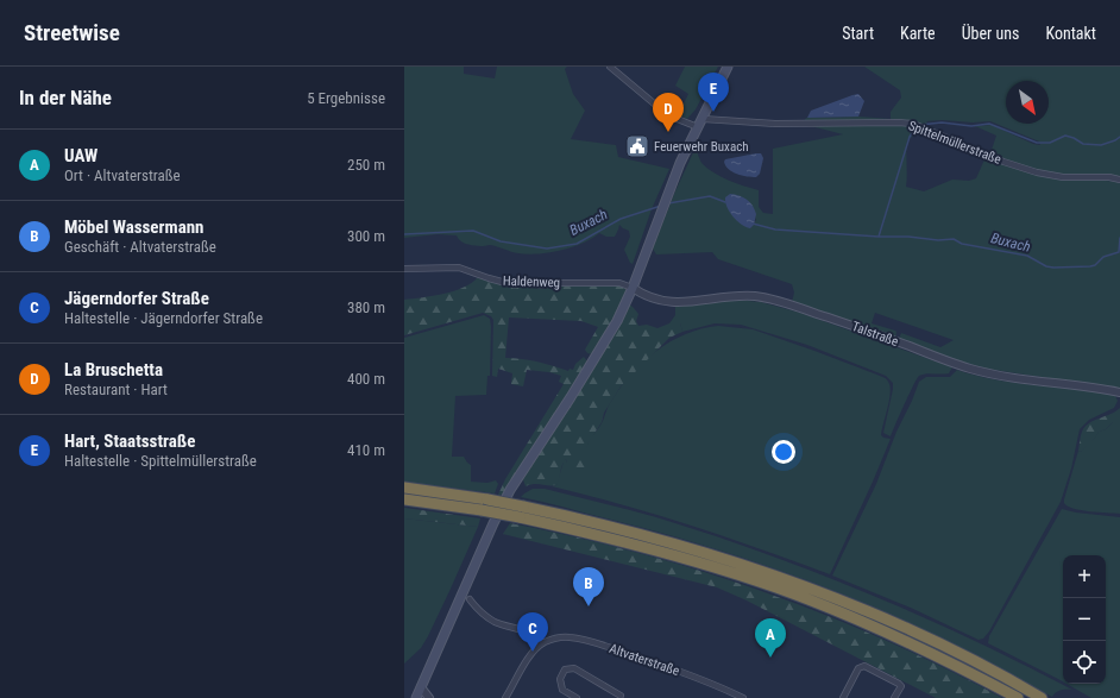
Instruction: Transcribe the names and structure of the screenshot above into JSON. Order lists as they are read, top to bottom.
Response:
{
  "streets": {
    "street": [
      "Spittelmüllerstraße",
      "Haldenweg",
      "Talstraße",
      "Altvaterstraße"
    ]
  },
  "crossings": [
    ["Haldenweg", "Talstraße"]
  ],
  "water": ["Buxach"],
  "places": {
    "public building": ["Feuerwehr Buxach"]
  },
  "north": "bottom right",
  "page": {
    "header": "Streetwise",
    "nav": [
      "Start",
      "Karte",
      "Über uns",
      "Kontakt"
    ],
    "heading": ["In der Nähe", "5 Ergebnisse"],
    "pins": [
      "E",
      "D",
      "B",
      "C",
      "A"
    ],
    "list": [
      {
        "mark": "A",
        "name": "UAW",
        "note": "Ort · Altvaterstraße",
        "value": "250 m"
      },
      {
        "mark": "B",
        "name": "Möbel Wassermann",
        "note": "Geschäft · Altvaterstraße",
        "value": "300 m"
      },
      {
        "mark": "C",
        "name": "Jägerndorfer Straße",
        "note": "Haltestelle · Jägerndorfer Straße",
        "value": "380 m"
      },
      {
        "mark": "D",
        "name": "La Bruschetta",
        "note": "Restaurant · Hart",
        "value": "400 m"
      },
      {
        "mark": "E",
        "name": "Hart, Staatsstraße",
        "note": "Haltestelle · Spittelmüllerstraße",
        "value": "410 m"
      }
    ],
    "map_buttons": ["+", "−"]
  }
}
